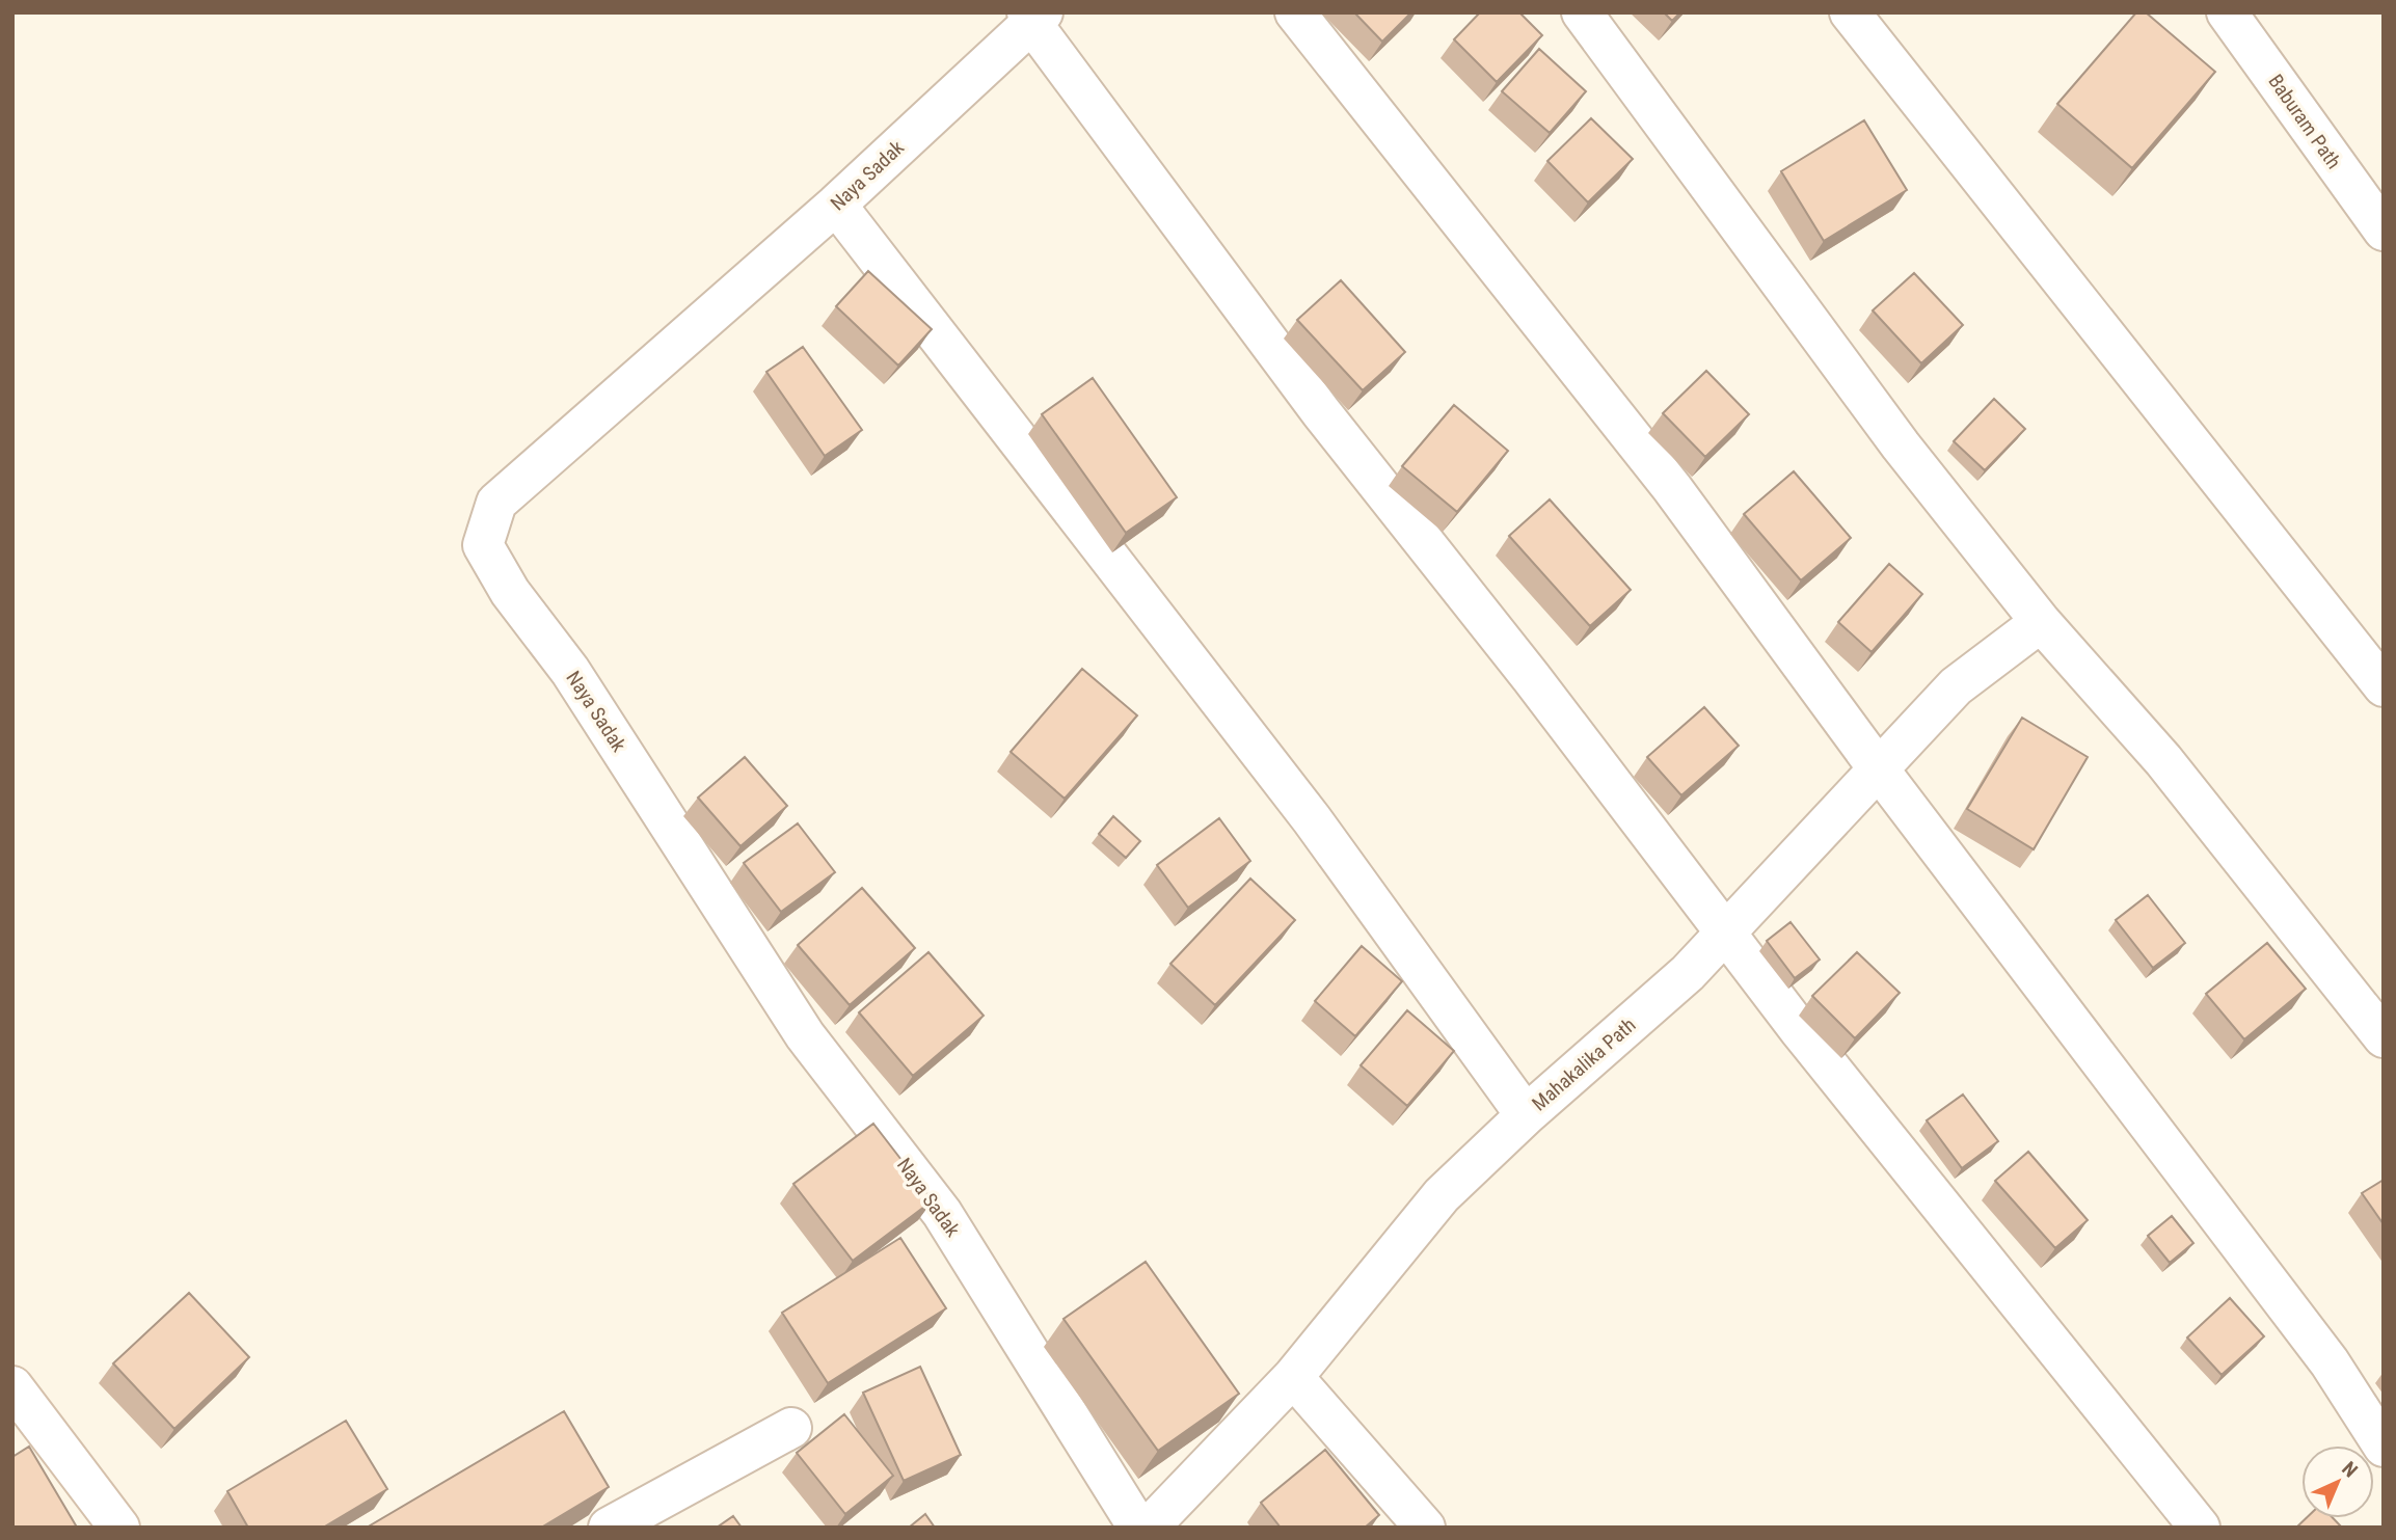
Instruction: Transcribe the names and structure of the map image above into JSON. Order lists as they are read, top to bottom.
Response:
{
  "streets": {
    "street": ["Baburam Path", "Naya Sadak", "Mahakalika Path"]
  },
  "north": "top right"
}
